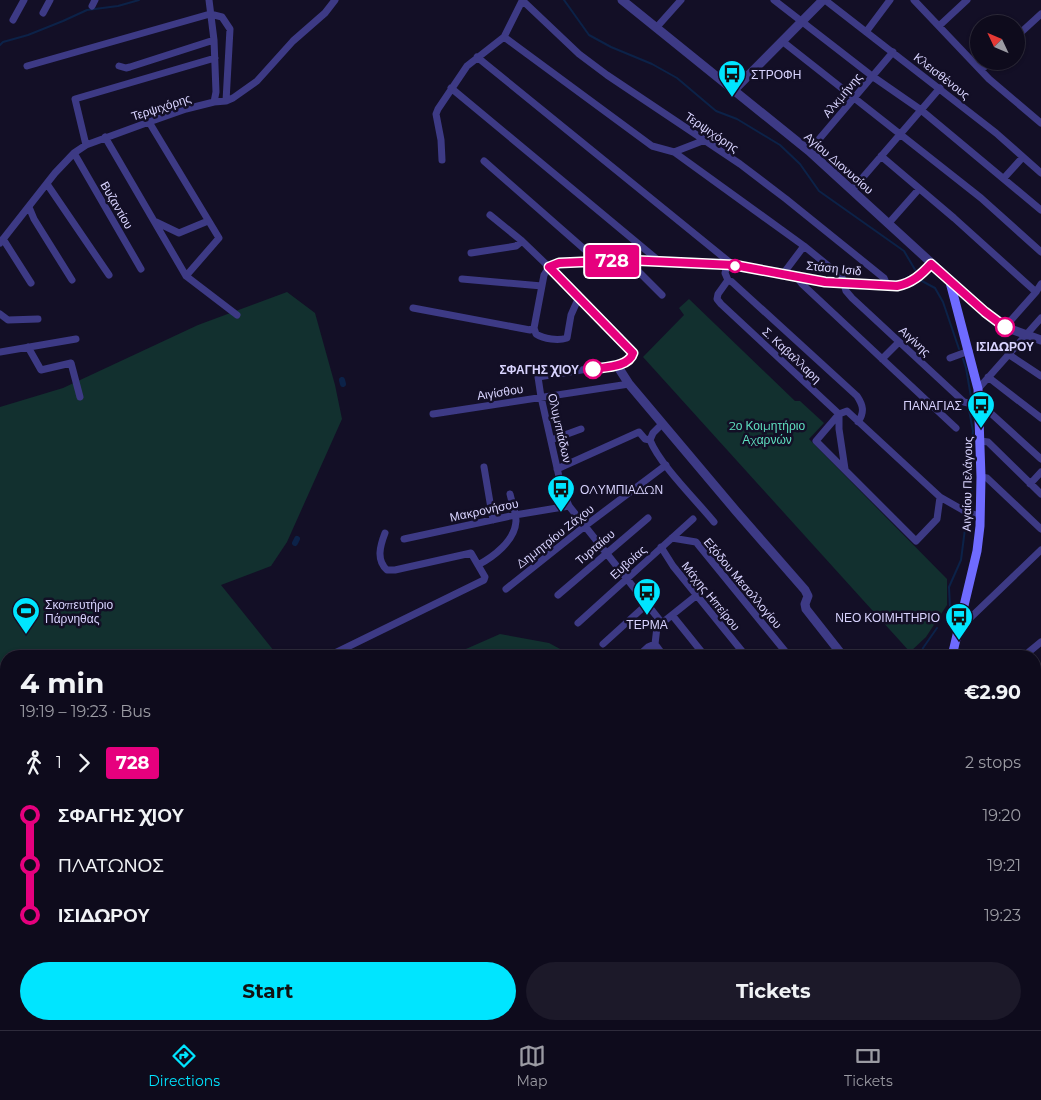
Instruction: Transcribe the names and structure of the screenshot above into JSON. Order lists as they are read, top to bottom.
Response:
{
  "streets": {
    "main road": ["Αιγαίου Πελάγους"],
    "street": [
      "Κλεισθένους",
      "Αλκμήνης",
      "Τερψιχόρης",
      "Αγίου Διονυσίου",
      "Βυζαντίου",
      "Στάση Ισιδ",
      "Αιγίνης",
      "Σ. Καβαλλαρη",
      "Αιγίσθου",
      "Ολυμπιάδων",
      "Μακρονήσου",
      "Δημητρίου Ζάχου",
      "Τυρταίου",
      "Ευβοίας",
      "Εξόδου Μεσολλογίου",
      "Μάχης Ηπείρου"
    ]
  },
  "crossings": [
    ["Κλεισθένους", "Αλκμήνης"],
    ["Αλκμήνης", "Αγίου Διονυσίου"],
    ["Τερψιχόρης", "Βυζαντίου"],
    ["Τερψιχόρης", "Στάση Ισιδ"],
    ["Αγίου Διονυσίου", "Στάση Ισιδ"],
    ["Αγίου Διονυσίου", "Αιγαίου Πελάγους"],
    ["Στάση Ισιδ", "Αιγίνης"],
    ["Στάση Ισιδ", "Σ. Καβαλλαρη"],
    ["Αιγίνης", "Αιγαίου Πελάγους"],
    ["Αιγίσθου", "Ολυμπιάδων"],
    ["Ολυμπιάδων", "Μακρονήσου"],
    ["Ολυμπιάδων", "Δημητρίου Ζάχου"],
    ["Ολυμπιάδων", "Τυρταίου"],
    ["Ολυμπιάδων", "Ευβοίας"],
    ["Ευβοίας", "Εξόδου Μεσολλογίου"],
    ["Ευβοίας", "Μάχης Ηπείρου"]
  ],
  "parks": ["2ο Κοιμητήριο Αχαρνών"],
  "places": {
    "bus stop": [
      "ΣΤΡΟΦΗ",
      "ΠΑΝΑΓΙΑΣ",
      "ΟΛΥΜΠΙΑΔΩΝ",
      "ΤΕΡΜΑ",
      "ΝΕΟ ΚΟΙΜΗΤΗΡΙΟ"
    ],
    "other": ["ΙΣΙΔΩΡΟΥ", "ΣΦΑΓΗΣ ΧΙΟΥ"],
    "sports": ["Σκοπευτήριο Πάρνηθας"]
  },
  "lines": ["bus line 728"],
  "north": "top left",
  "page": {
    "on_map": "728",
    "heading": ["4 min", "19:19 – 19:23 · Bus", "€2.90"],
    "legs": ["1", "728", "2 stops"],
    "list": [
      {
        "name": "ΣΦΑΓΗΣ ΧΙΟΥ",
        "value": "19:20"
      },
      {
        "name": "ΠΛΑΤΩΝΟΣ",
        "value": "19:21"
      },
      {
        "name": "ΙΣΙΔΩΡΟΥ",
        "value": "19:23"
      }
    ],
    "buttons": ["Start", "Tickets"],
    "tabs": ["Directions", "Map", "Tickets"]
  }
}
